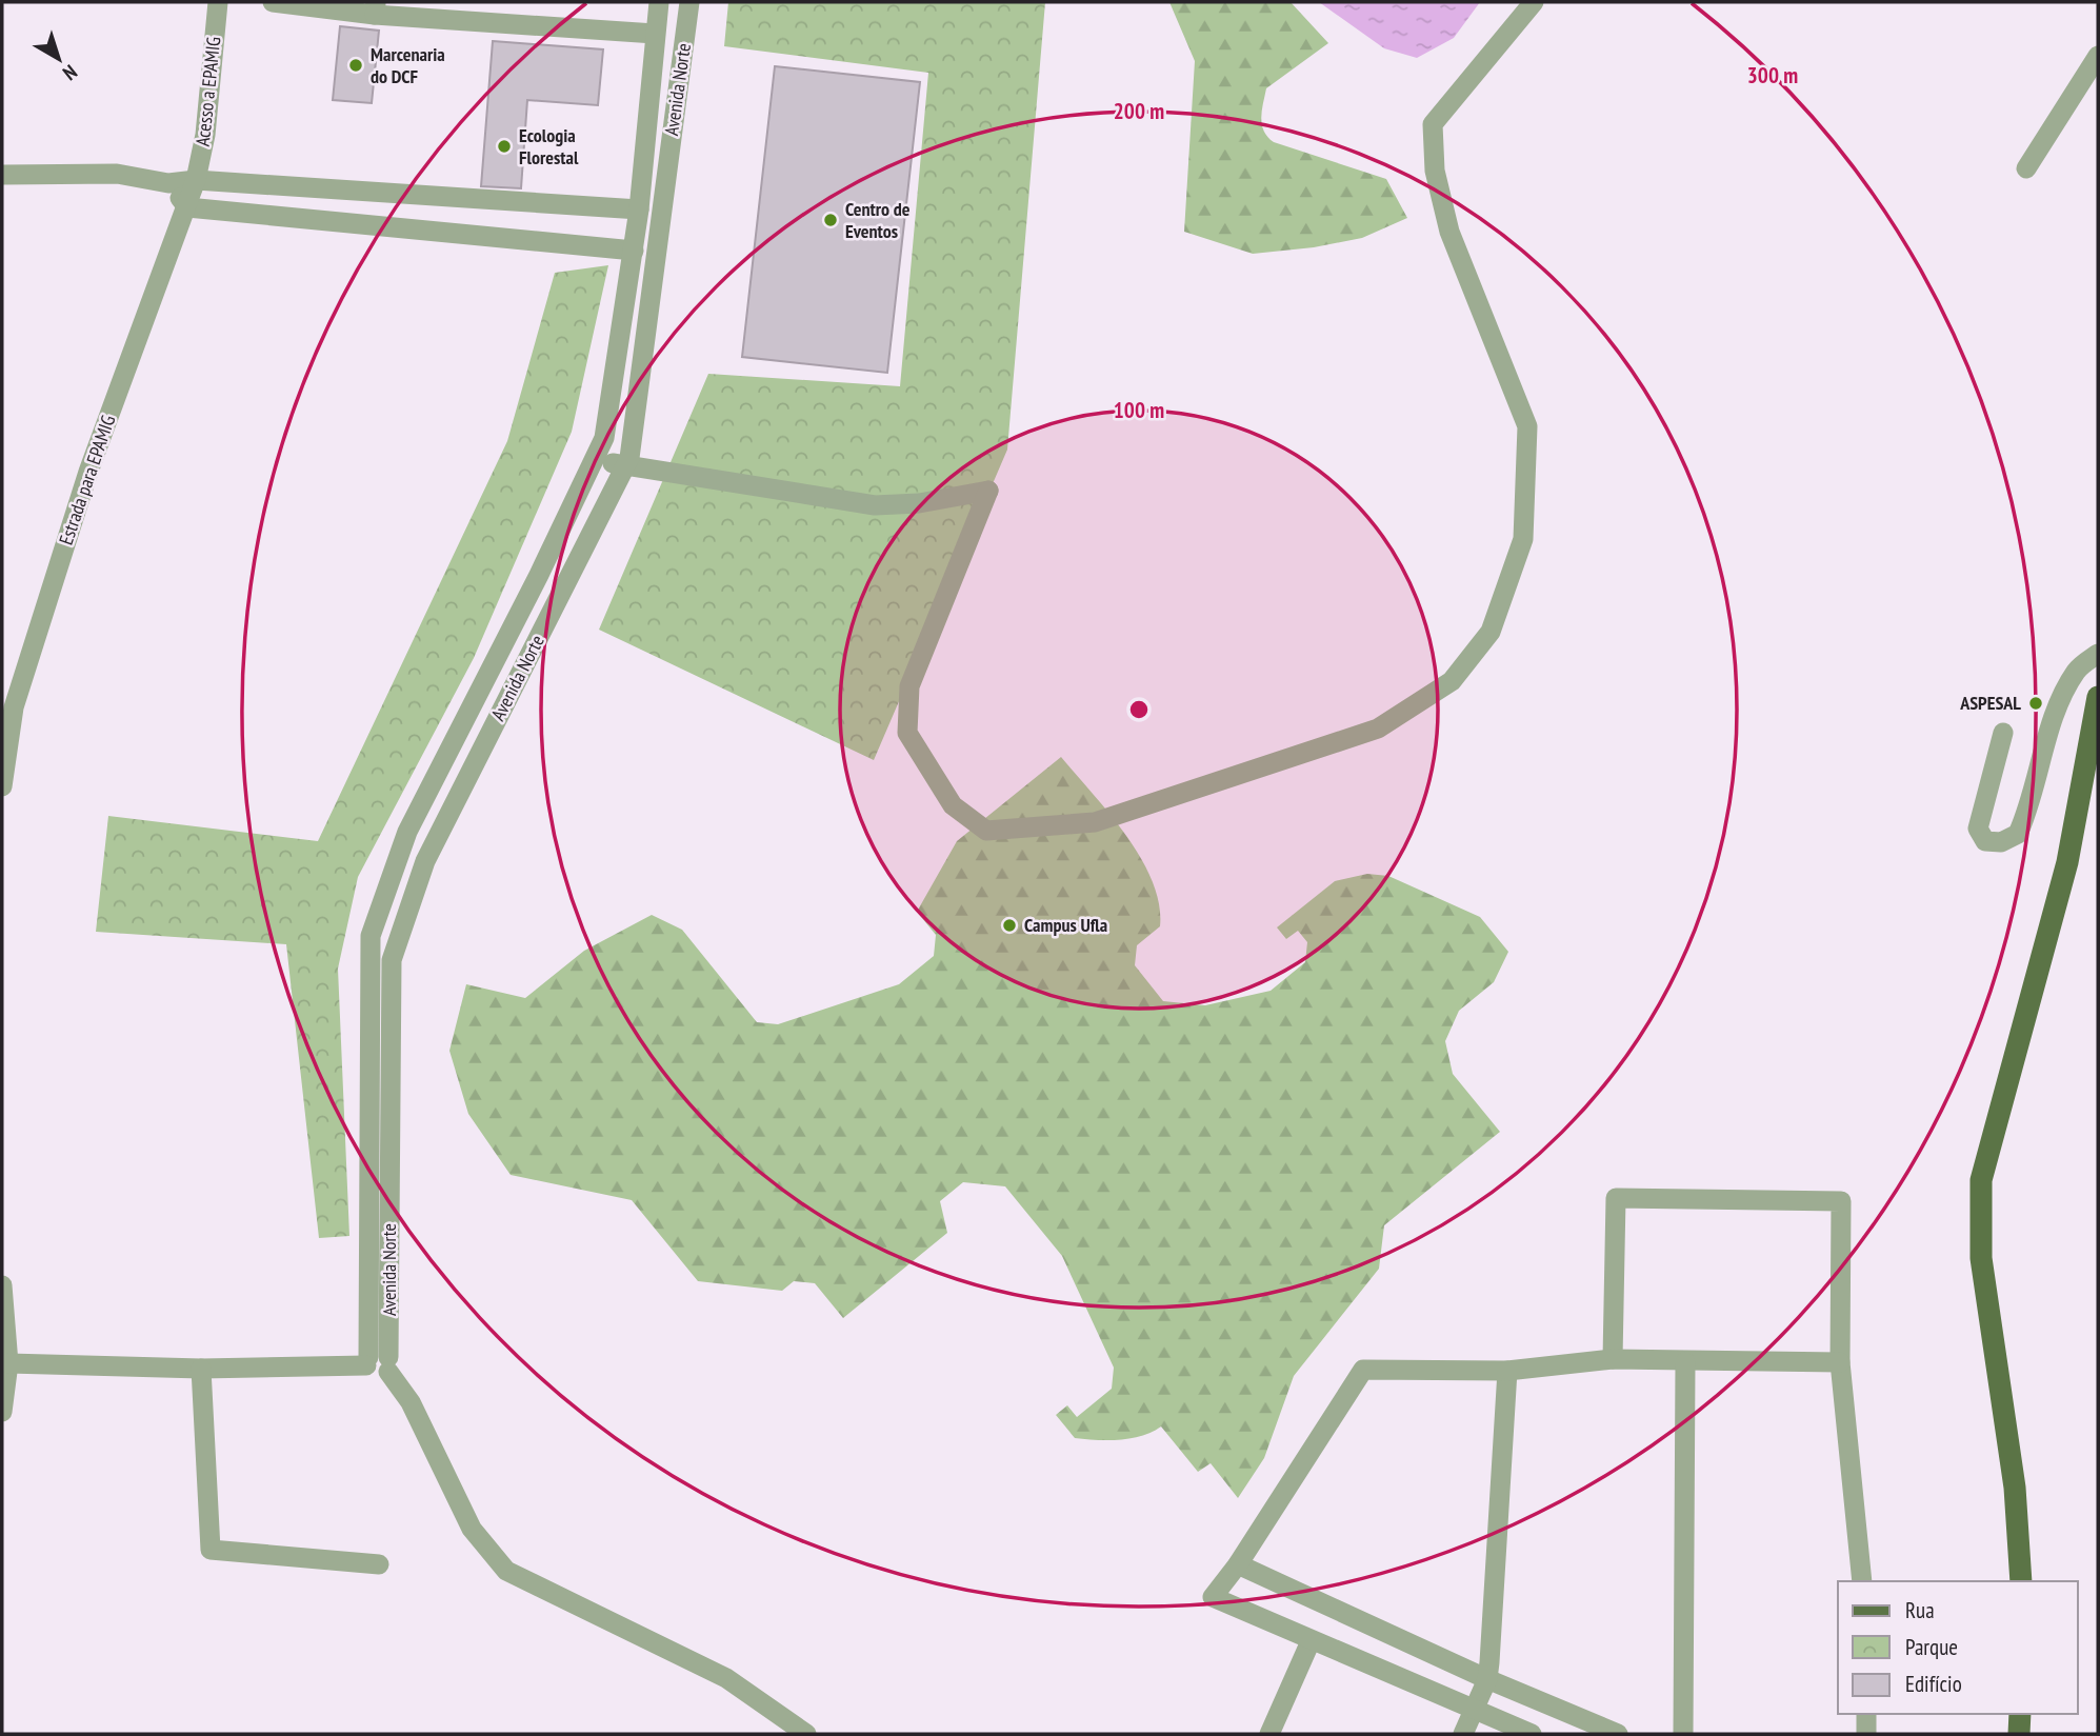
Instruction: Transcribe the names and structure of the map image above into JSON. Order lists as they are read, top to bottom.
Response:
{
  "streets": {
    "street": ["Avenida Norte", "Acesso a EPAMIG", "Estrada para EPAMIG"]
  },
  "crossings": [
    ["Acesso a EPAMIG", "Estrada para EPAMIG"]
  ],
  "places": [
    "Marcenaria do DCF",
    "Ecologia Florestal",
    "Centro de Eventos",
    "ASPESAL",
    "Campus Ufla"
  ],
  "legend": ["Rua", "Parque", "Edifício"],
  "north": "bottom right",
  "rings": ["300 m", "200 m", "100 m"]
}
